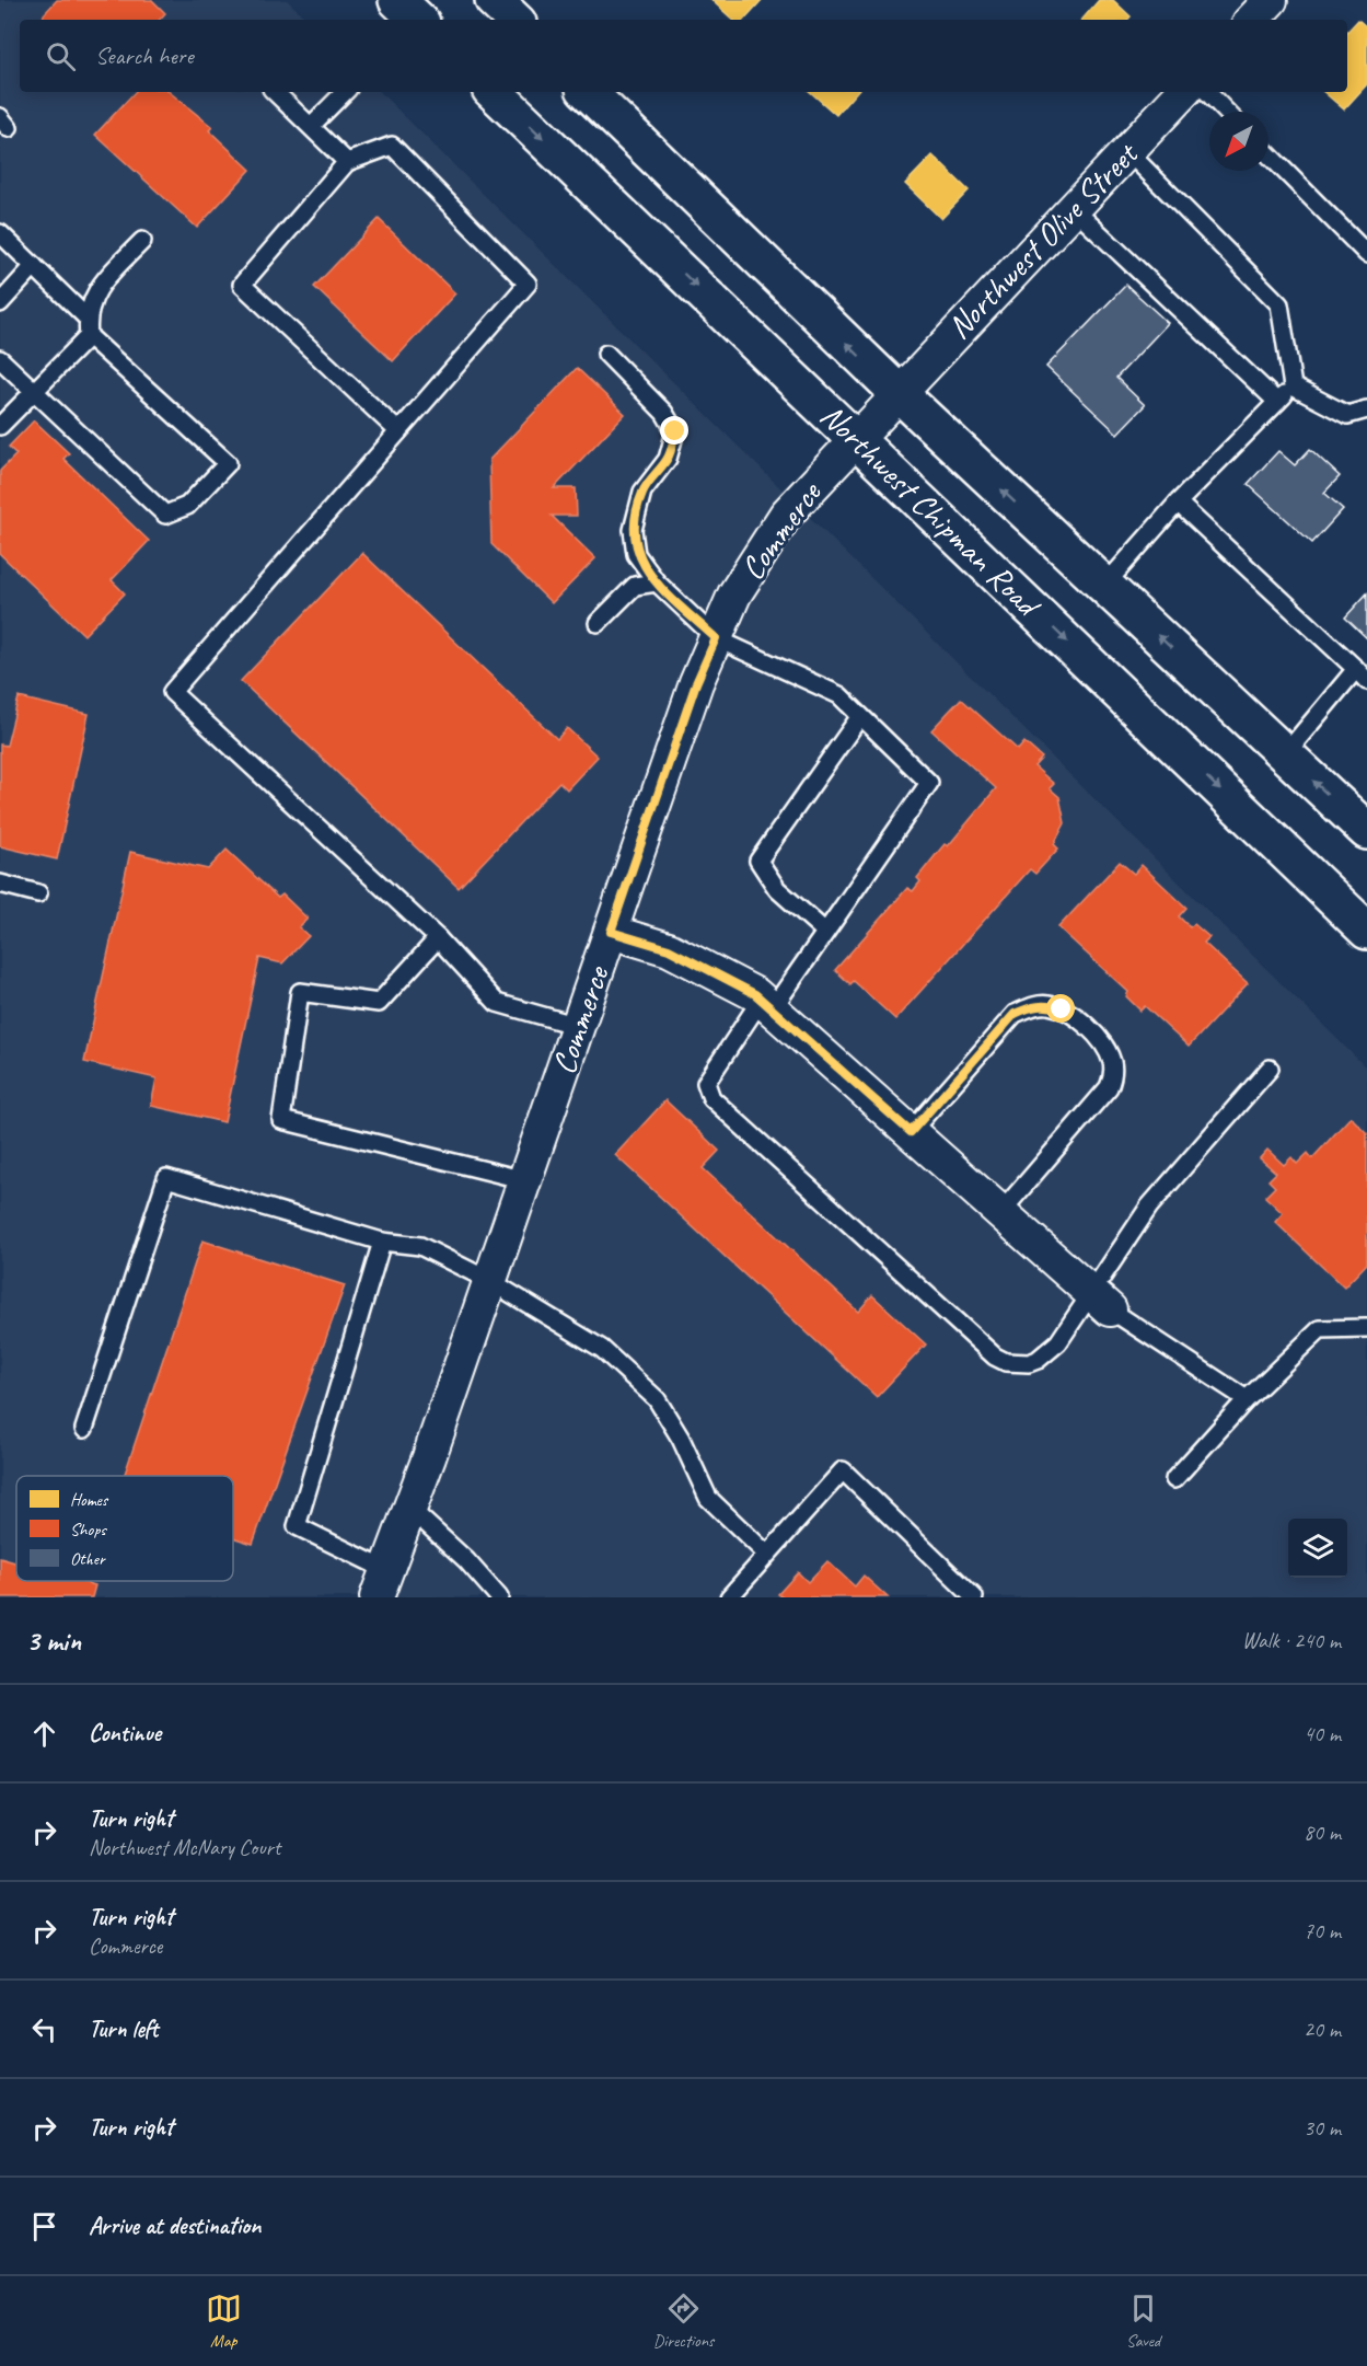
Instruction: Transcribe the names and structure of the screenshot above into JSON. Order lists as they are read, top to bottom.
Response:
{
  "streets": {
    "main road": ["Northwest Chipman Road"],
    "street": ["Northwest Olive Street", "Commerce"]
  },
  "crossings": [
    ["Northwest Olive Street", "Northwest Chipman Road"],
    ["Northwest Olive Street", "Commerce"],
    ["Northwest Chipman Road", "Commerce"]
  ],
  "legend": ["Homes", "Shops", "Other"],
  "north": "bottom left",
  "page": {
    "search": "Search here",
    "heading": ["3 min", "Walk · 240 m"],
    "list": [
      ["Continue", "40 m"],
      ["Turn right", "Northwest McNary Court", "80 m"],
      ["Turn right", "Commerce", "70 m"],
      ["Turn left", "20 m"],
      ["Turn right", "30 m"],
      "Arrive at destination"
    ],
    "nav": ["Map", "Directions", "Saved"]
  }
}
